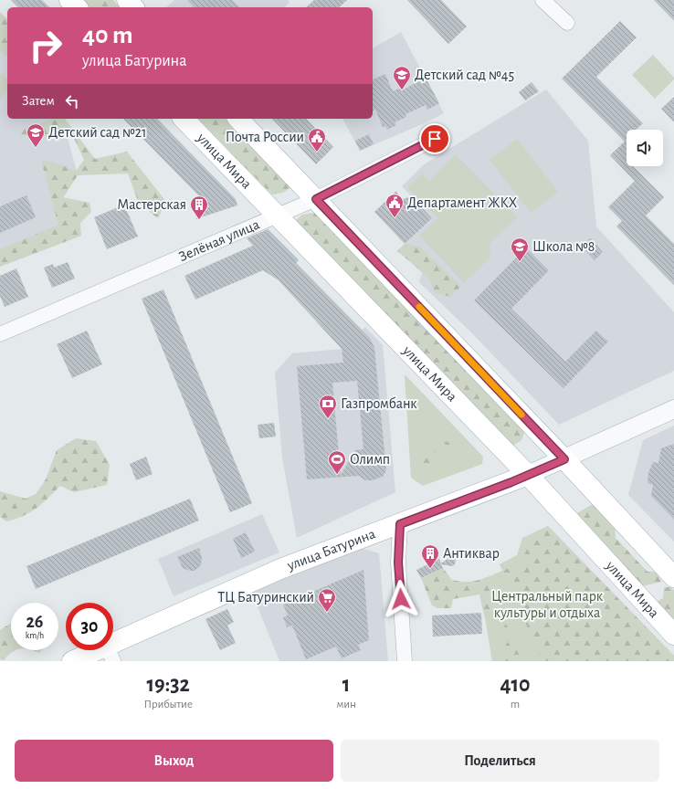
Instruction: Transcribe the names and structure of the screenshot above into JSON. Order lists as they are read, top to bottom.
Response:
{
  "streets": {
    "main road": ["улица Мира", "улица Батурина"],
    "street": ["Зелёная улица"]
  },
  "crossings": [
    ["улица Мира", "Зелёная улица"],
    ["улица Мира", "улица Батурина"]
  ],
  "parks": ["Центральный парк культуры и отдыха"],
  "places": {
    "school or university": ["Детский сад №45", "Детский сад №21", "Школа №8"],
    "public building": ["Почта России", "Департамент ЖКХ"],
    "building": ["Мастерская", "Антиквар"],
    "bank": ["Газпромбанк"],
    "sports": ["Олимп"],
    "supermarket": ["ТЦ Батуринский"]
  },
  "page": {
    "turn": ["40 m", "улица Батурина"],
    "then": "Затем",
    "speed": "26 km/h",
    "limit": "30",
    "eta": [
      "19:32",
      "Прибытие",
      "1",
      "мин",
      "410",
      "m"
    ],
    "buttons": ["Выход", "Поделиться"]
  }
}
